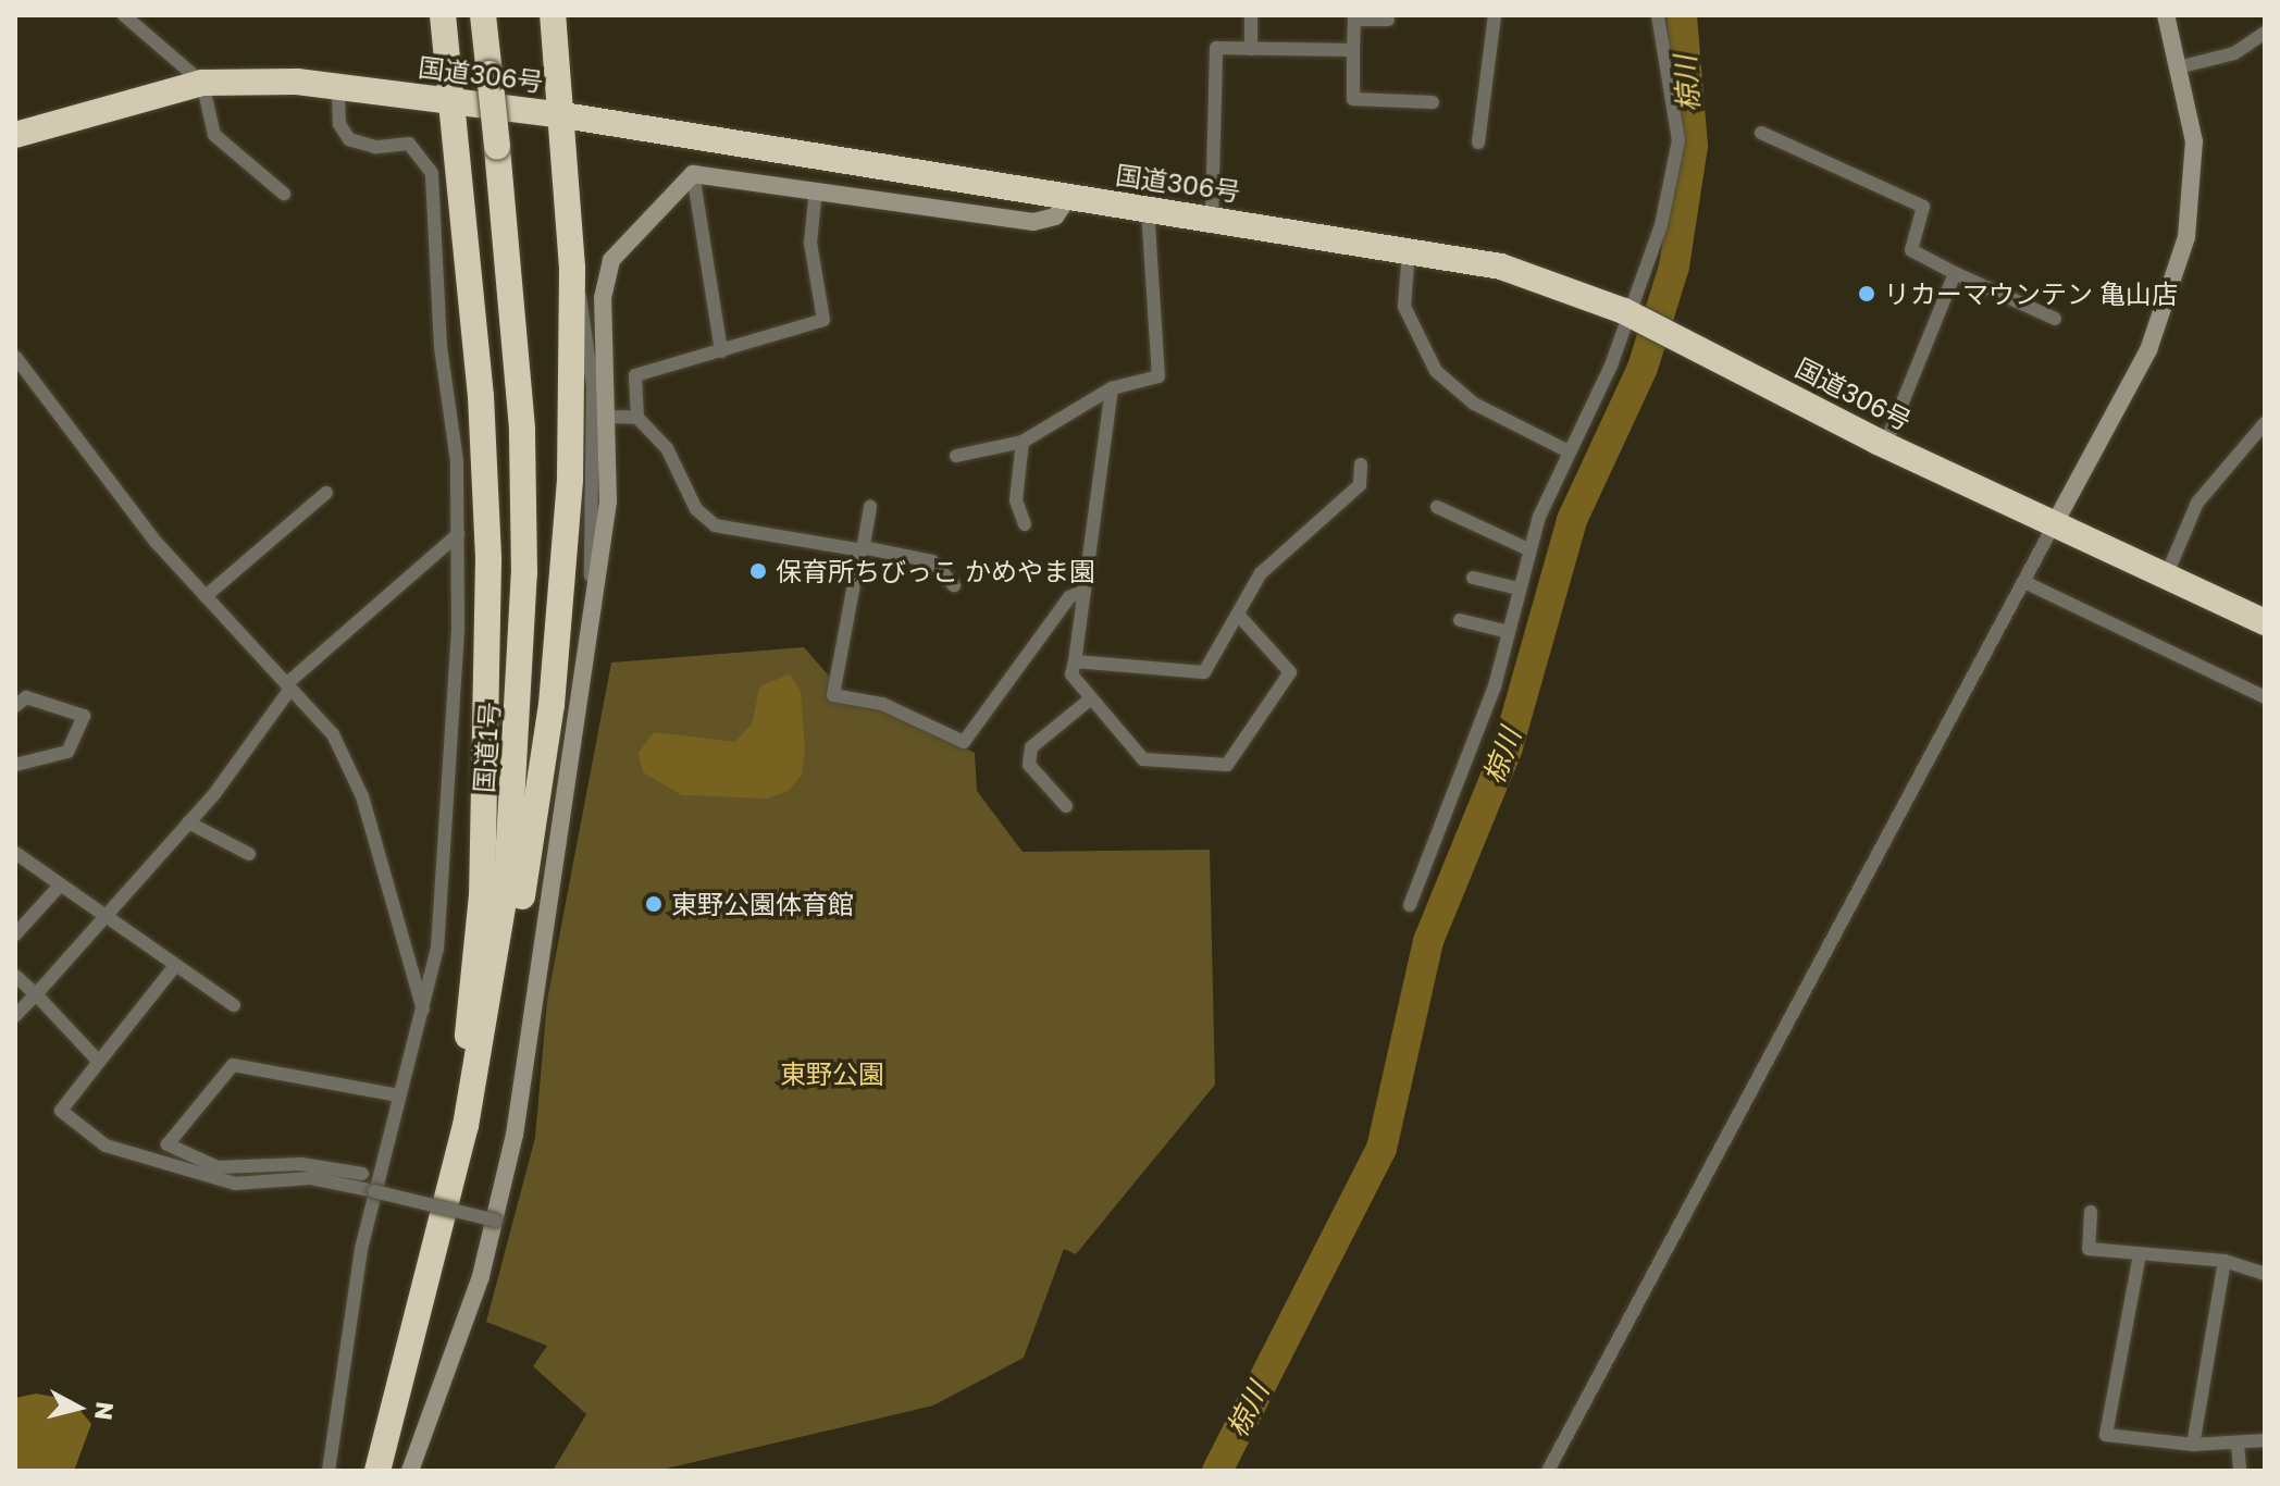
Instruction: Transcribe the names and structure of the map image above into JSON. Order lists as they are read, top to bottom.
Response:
{
  "streets": {
    "highway": ["国道306号", "国道1号"]
  },
  "water": ["椋川"],
  "parks": ["東野公園"],
  "places": ["リカーマウンテン 亀山店", "保育所ちびっこ かめやま園", "東野公園体育館"],
  "north": "right"
}
